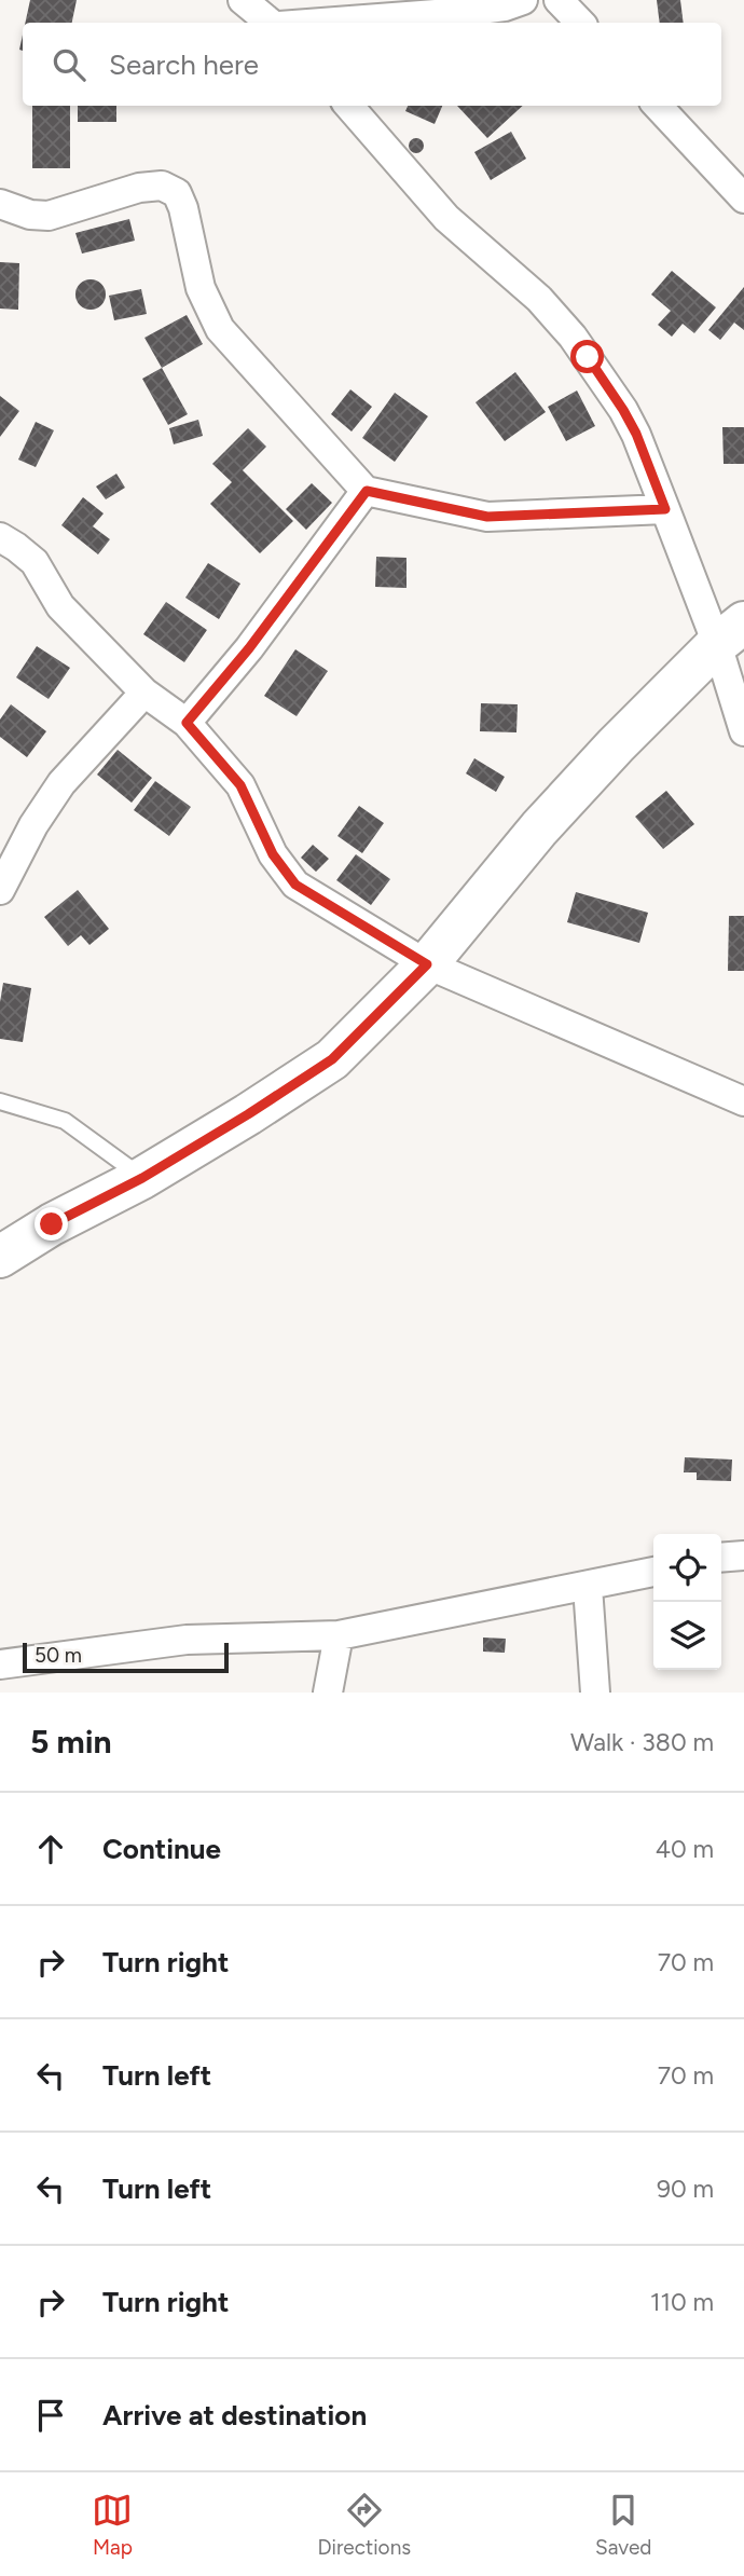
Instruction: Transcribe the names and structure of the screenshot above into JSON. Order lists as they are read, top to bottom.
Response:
{
  "scale_bar": "50 m",
  "page": {
    "search": "Search here",
    "scale": "50 m",
    "heading": ["5 min", "Walk · 380 m"],
    "list": [
      ["Continue", "40 m"],
      ["Turn right", "70 m"],
      ["Turn left", "70 m"],
      ["Turn left", "90 m"],
      ["Turn right", "110 m"],
      "Arrive at destination"
    ],
    "nav": ["Map", "Directions", "Saved"]
  }
}
